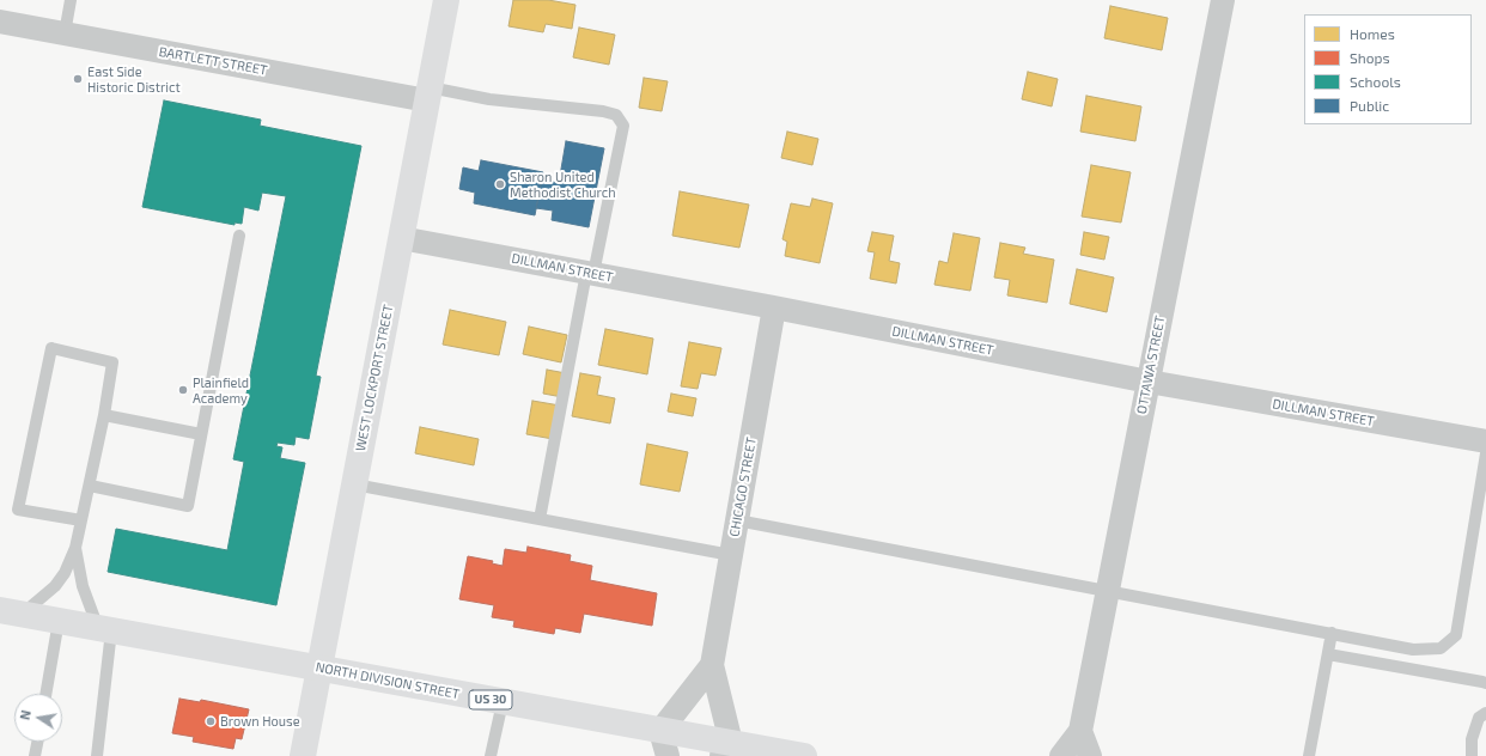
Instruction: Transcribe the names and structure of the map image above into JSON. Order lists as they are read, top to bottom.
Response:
{
  "streets": {
    "main road": ["WEST LOCKPORT STREET", "NORTH DIVISION STREET", "US 30"],
    "street": [
      "BARTLETT STREET",
      "DILLMAN STREET",
      "OTTAWA STREET",
      "CHICAGO STREET"
    ]
  },
  "crossings": [
    ["BARTLETT STREET", "WEST LOCKPORT STREET"],
    ["DILLMAN STREET", "OTTAWA STREET"],
    ["DILLMAN STREET", "WEST LOCKPORT STREET"],
    ["DILLMAN STREET", "CHICAGO STREET"],
    ["WEST LOCKPORT STREET", "NORTH DIVISION STREET"],
    ["CHICAGO STREET", "NORTH DIVISION STREET"]
  ],
  "places": [
    "East Side Historic District",
    "Sharon United Methodist Church",
    "Plainfield Academy",
    "Brown House"
  ],
  "legend": [
    "Homes",
    "Shops",
    "Schools",
    "Public"
  ],
  "north": "left"
}
